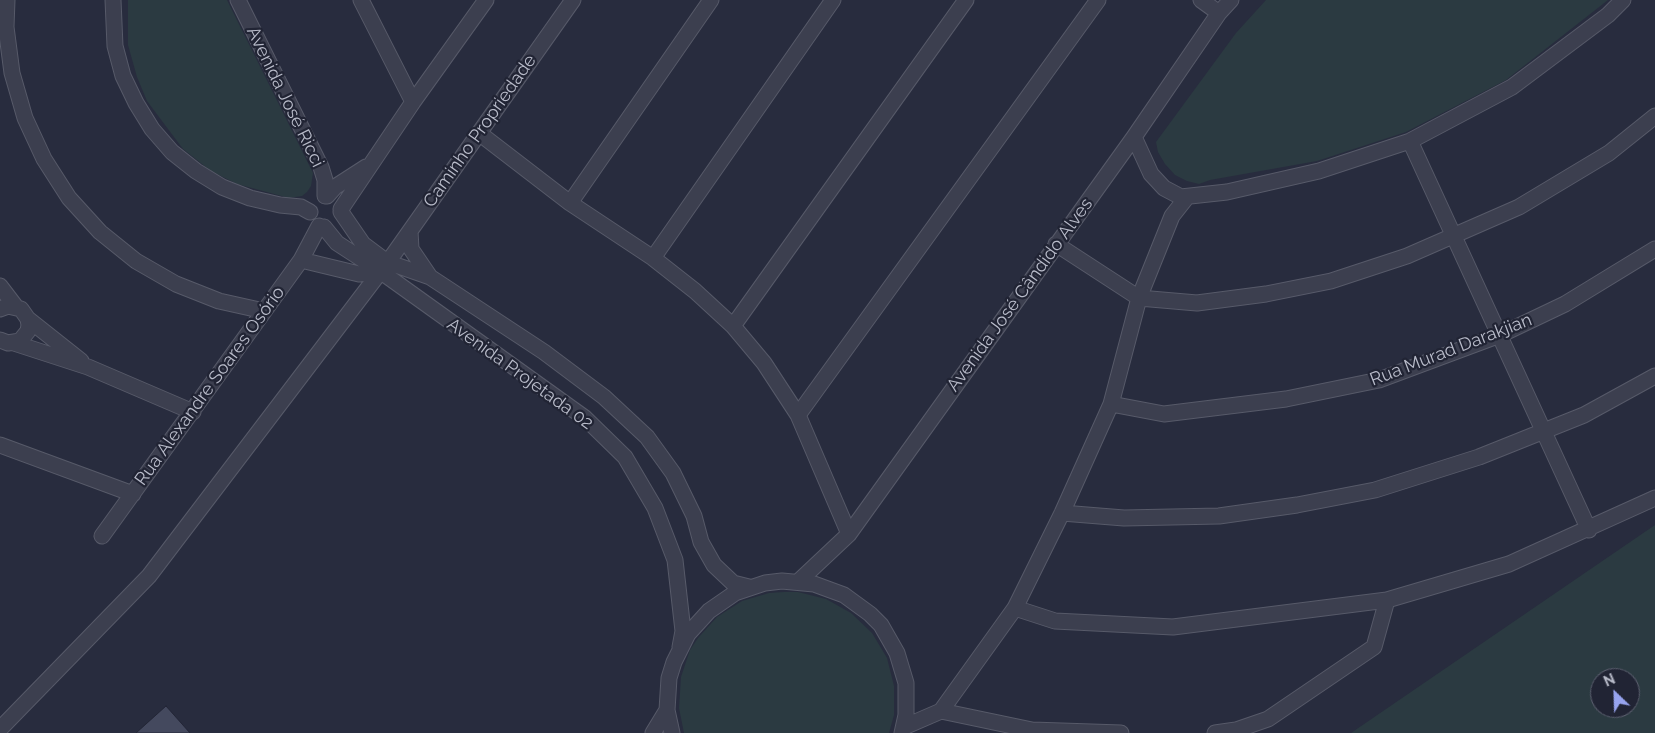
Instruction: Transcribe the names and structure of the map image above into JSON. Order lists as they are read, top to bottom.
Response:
{
  "streets": {
    "street": [
      "Avenida José Ricci",
      "Caminho Propriedade",
      "Avenida José Cândido Alves",
      "Rua Murad Darakjian",
      "Avenida Projetada 02",
      "Rua Alexandre Soares Osório"
    ]
  },
  "crossings": [
    ["Avenida José Ricci", "Avenida Projetada 02"],
    ["Avenida José Ricci", "Rua Alexandre Soares Osório"],
    ["Caminho Propriedade", "Avenida Projetada 02"],
    ["Avenida Projetada 02", "Rua Alexandre Soares Osório"]
  ],
  "north": "top left"
}
